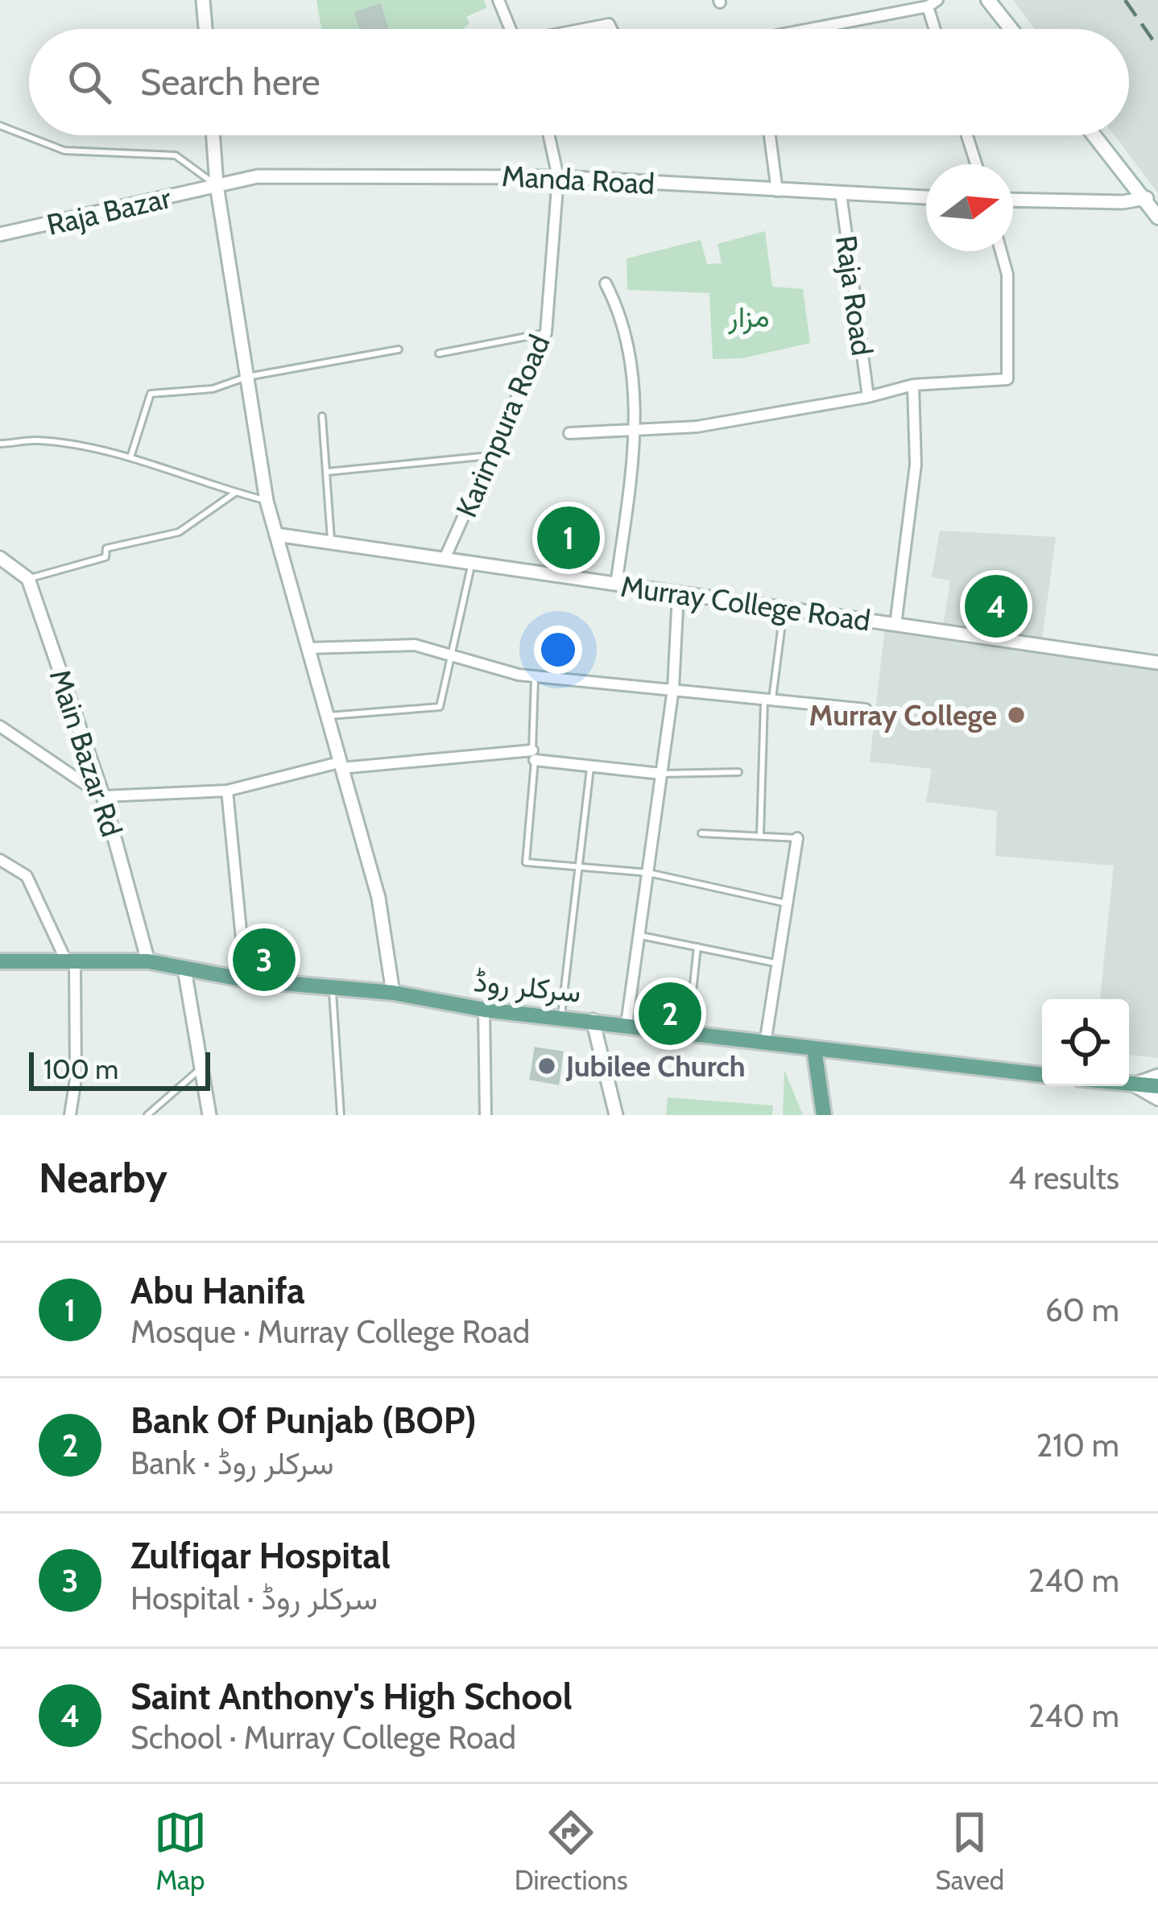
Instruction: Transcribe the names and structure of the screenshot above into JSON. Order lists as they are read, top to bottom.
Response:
{
  "streets": {
    "main road": ["سرکلر روڈ"],
    "street": [
      "Manda Road",
      "Raja Bazar",
      "Raja Road",
      "Karimpura Road",
      "Murray College Road",
      "Main Bazar Rd"
    ]
  },
  "crossings": [
    ["Manda Road", "Raja Bazar"],
    ["Manda Road", "Raja Road"],
    ["Manda Road", "Karimpura Road"],
    ["Karimpura Road", "Murray College Road"],
    ["Main Bazar Rd", "سرکلر روڈ"]
  ],
  "parks": ["مزار"],
  "places": ["Murray College", "Jubilee Church"],
  "scale_bar": "100 m",
  "north": "right",
  "page": {
    "search": "Search here",
    "pins": [
      "1",
      "4",
      "3",
      "2"
    ],
    "scale": "100 m",
    "heading": ["Nearby", "4 results"],
    "list": [
      {
        "mark": "1",
        "name": "Abu Hanifa",
        "note": "Mosque · Murray College Road",
        "value": "60 m"
      },
      {
        "mark": "2",
        "name": "Bank Of Punjab (BOP)",
        "note": "Bank · سرکلر روڈ",
        "value": "210 m"
      },
      {
        "mark": "3",
        "name": "Zulfiqar Hospital",
        "note": "Hospital · سرکلر روڈ",
        "value": "240 m"
      },
      {
        "mark": "4",
        "name": "Saint Anthony's High School",
        "note": "School · Murray College Road",
        "value": "240 m"
      }
    ],
    "nav": ["Map", "Directions", "Saved"]
  }
}
